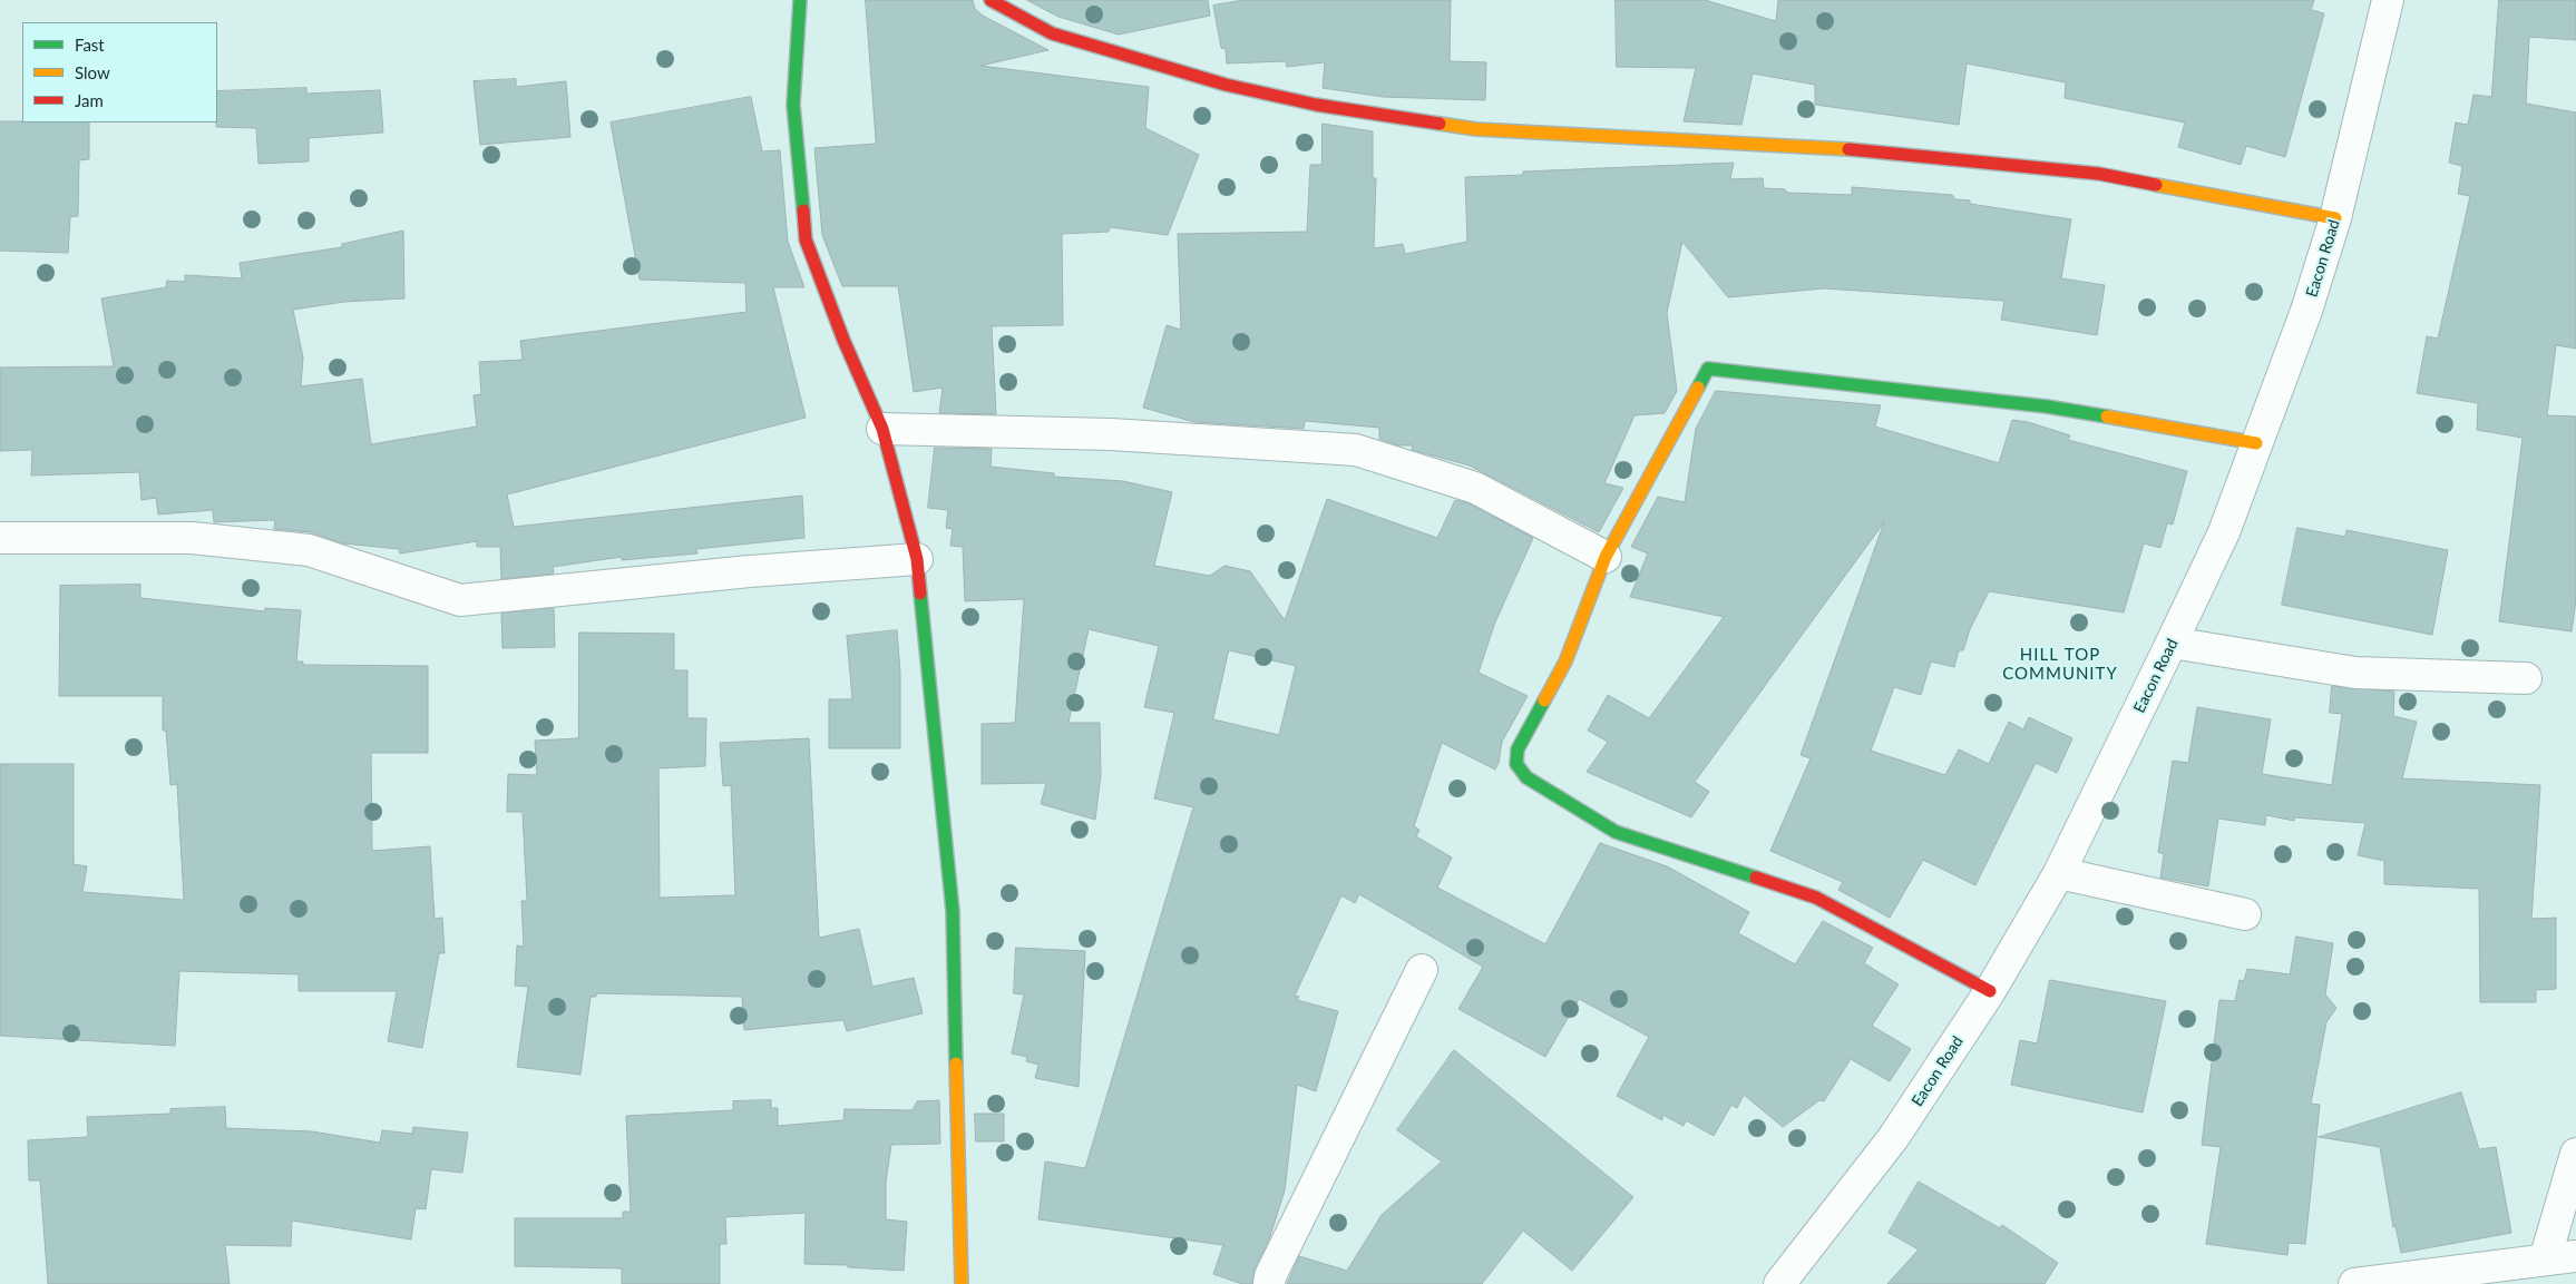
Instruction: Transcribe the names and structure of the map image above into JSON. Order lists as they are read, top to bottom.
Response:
{
  "streets": {
    "street": ["Eacon Road"]
  },
  "districts": ["HILL TOP COMMUNITY"],
  "legend": ["Fast", "Slow", "Jam"]
}
